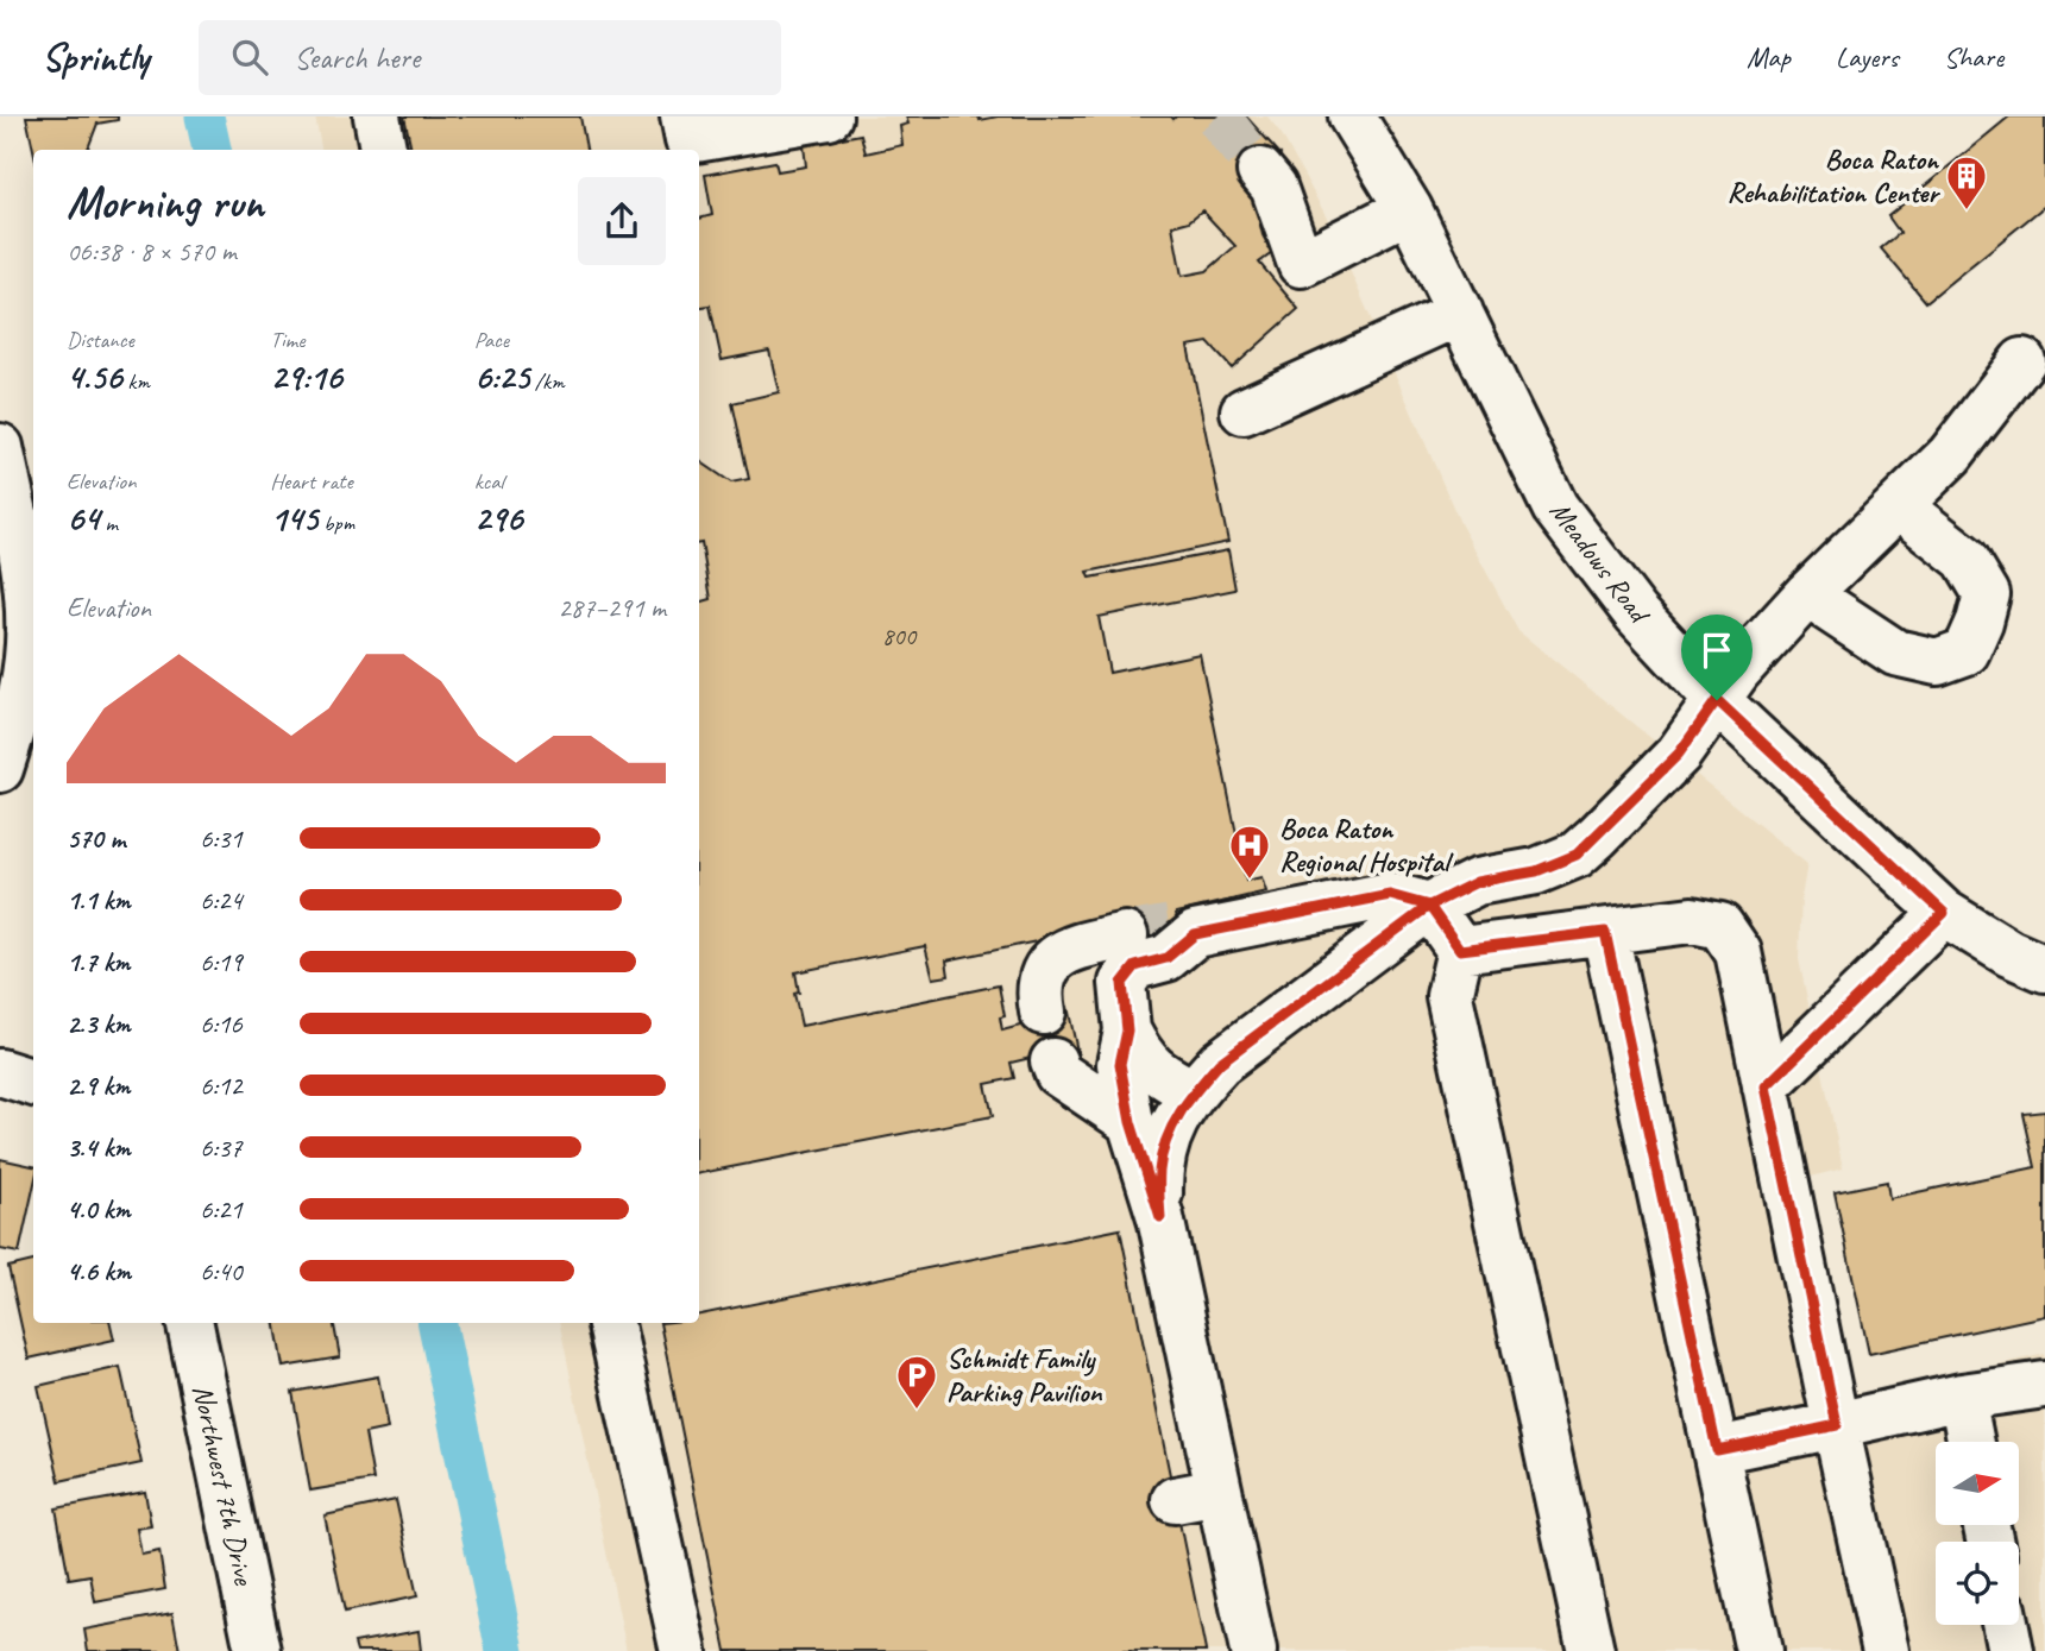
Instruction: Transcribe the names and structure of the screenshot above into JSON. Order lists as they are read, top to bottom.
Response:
{
  "streets": {
    "street": ["Meadows Road", "Northwest 7th Drive"]
  },
  "places": {
    "building": ["Boca Raton Rehabilitation Center"],
    "hospital": ["Boca Raton Regional Hospital"],
    "parking": ["Schmidt Family Parking Pavilion"]
  },
  "house_numbers": ["800"],
  "north": "right",
  "page": {
    "header": "Sprintly",
    "search": "Search here",
    "nav": ["Map", "Layers", "Share"],
    "heading": ["Morning run", "06:38 · 8 × 570 m"],
    "stats": [
      ["Distance", "4.56 km"],
      ["Time", "29:16"],
      ["Pace", "6:25 /km"],
      ["Elevation", "64 m"],
      ["Heart rate", "145 bpm"],
      ["kcal", "296"]
    ],
    "chart": ["Elevation", "287–291 m"],
    "list": [
      {
        "name": "570 m",
        "note": "6:31"
      },
      {
        "name": "1.1 km",
        "note": "6:24"
      },
      {
        "name": "1.7 km",
        "note": "6:19"
      },
      {
        "name": "2.3 km",
        "note": "6:16"
      },
      {
        "name": "2.9 km",
        "note": "6:12"
      },
      {
        "name": "3.4 km",
        "note": "6:37"
      },
      {
        "name": "4.0 km",
        "note": "6:21"
      },
      {
        "name": "4.6 km",
        "note": "6:40"
      }
    ]
  }
}
